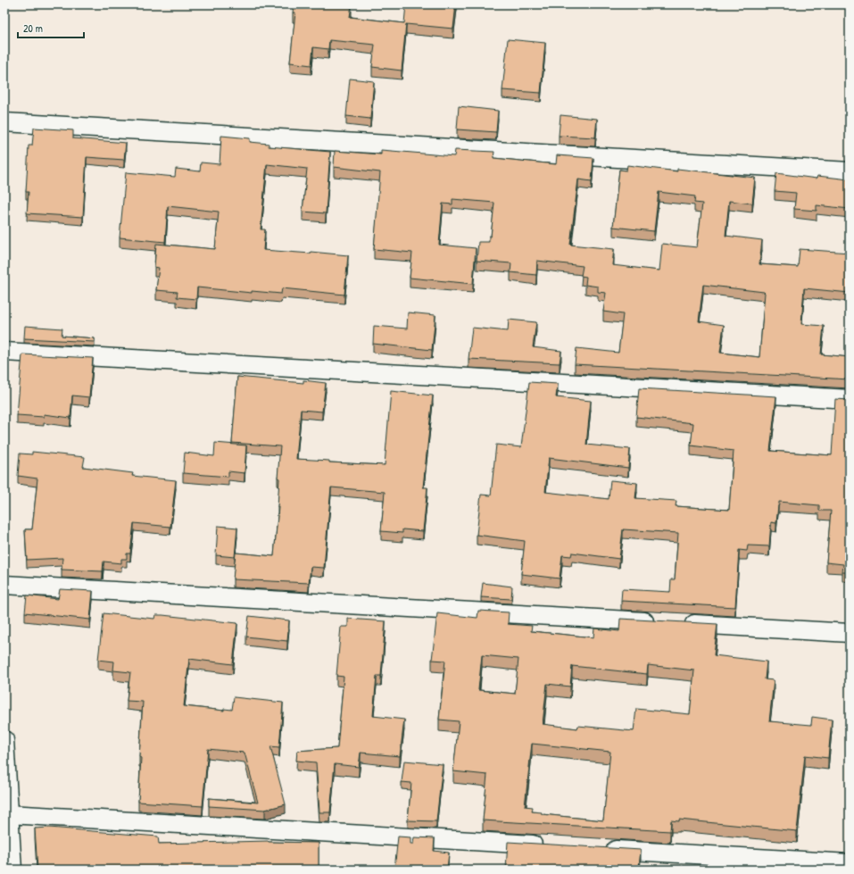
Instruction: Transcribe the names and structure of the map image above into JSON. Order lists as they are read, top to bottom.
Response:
{
  "scale_bar": "20 m"
}
